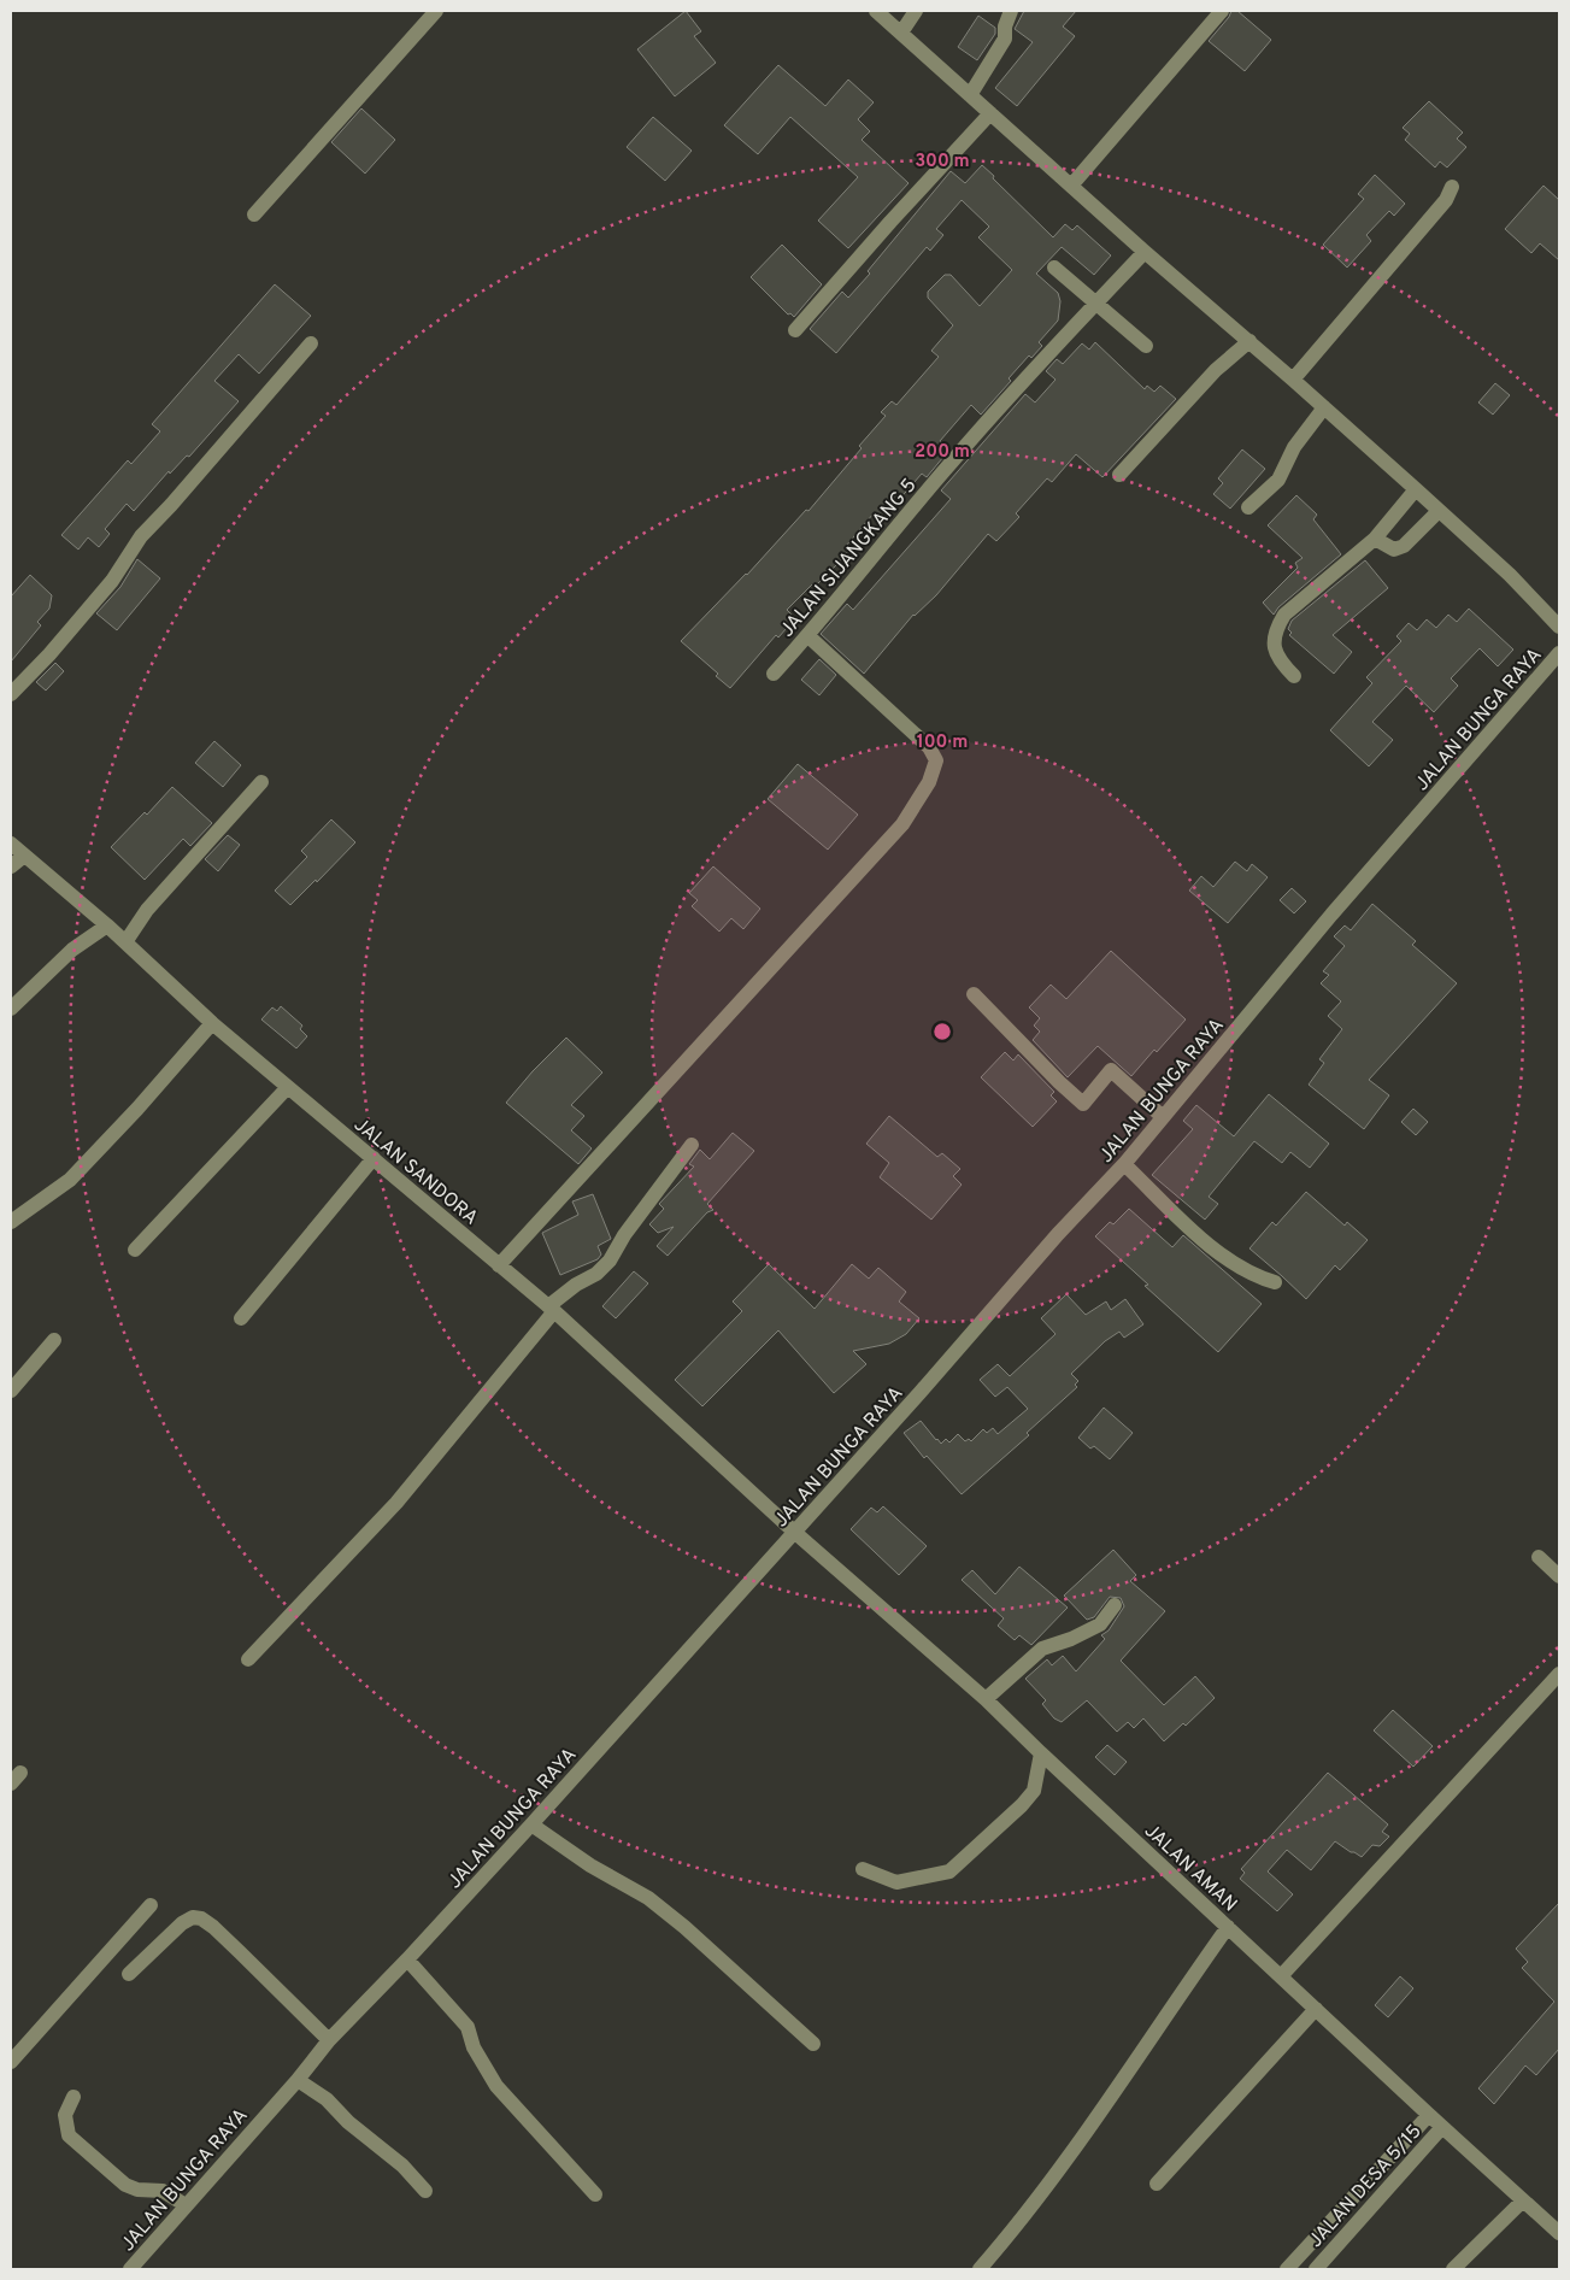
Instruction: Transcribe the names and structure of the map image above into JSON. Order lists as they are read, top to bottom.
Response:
{
  "streets": {
    "street": [
      "JALAN SIJANGKANG 5",
      "JALAN BUNGA RAYA",
      "JALAN SANDORA",
      "JALAN AMAN",
      "JALAN DESA 5/15"
    ]
  },
  "crossings": [
    ["JALAN BUNGA RAYA", "JALAN SANDORA"],
    ["JALAN BUNGA RAYA", "JALAN AMAN"],
    ["JALAN SANDORA", "JALAN AMAN"],
    ["JALAN AMAN", "JALAN DESA 5/15"]
  ],
  "rings": ["300 m", "200 m", "100 m"]
}
